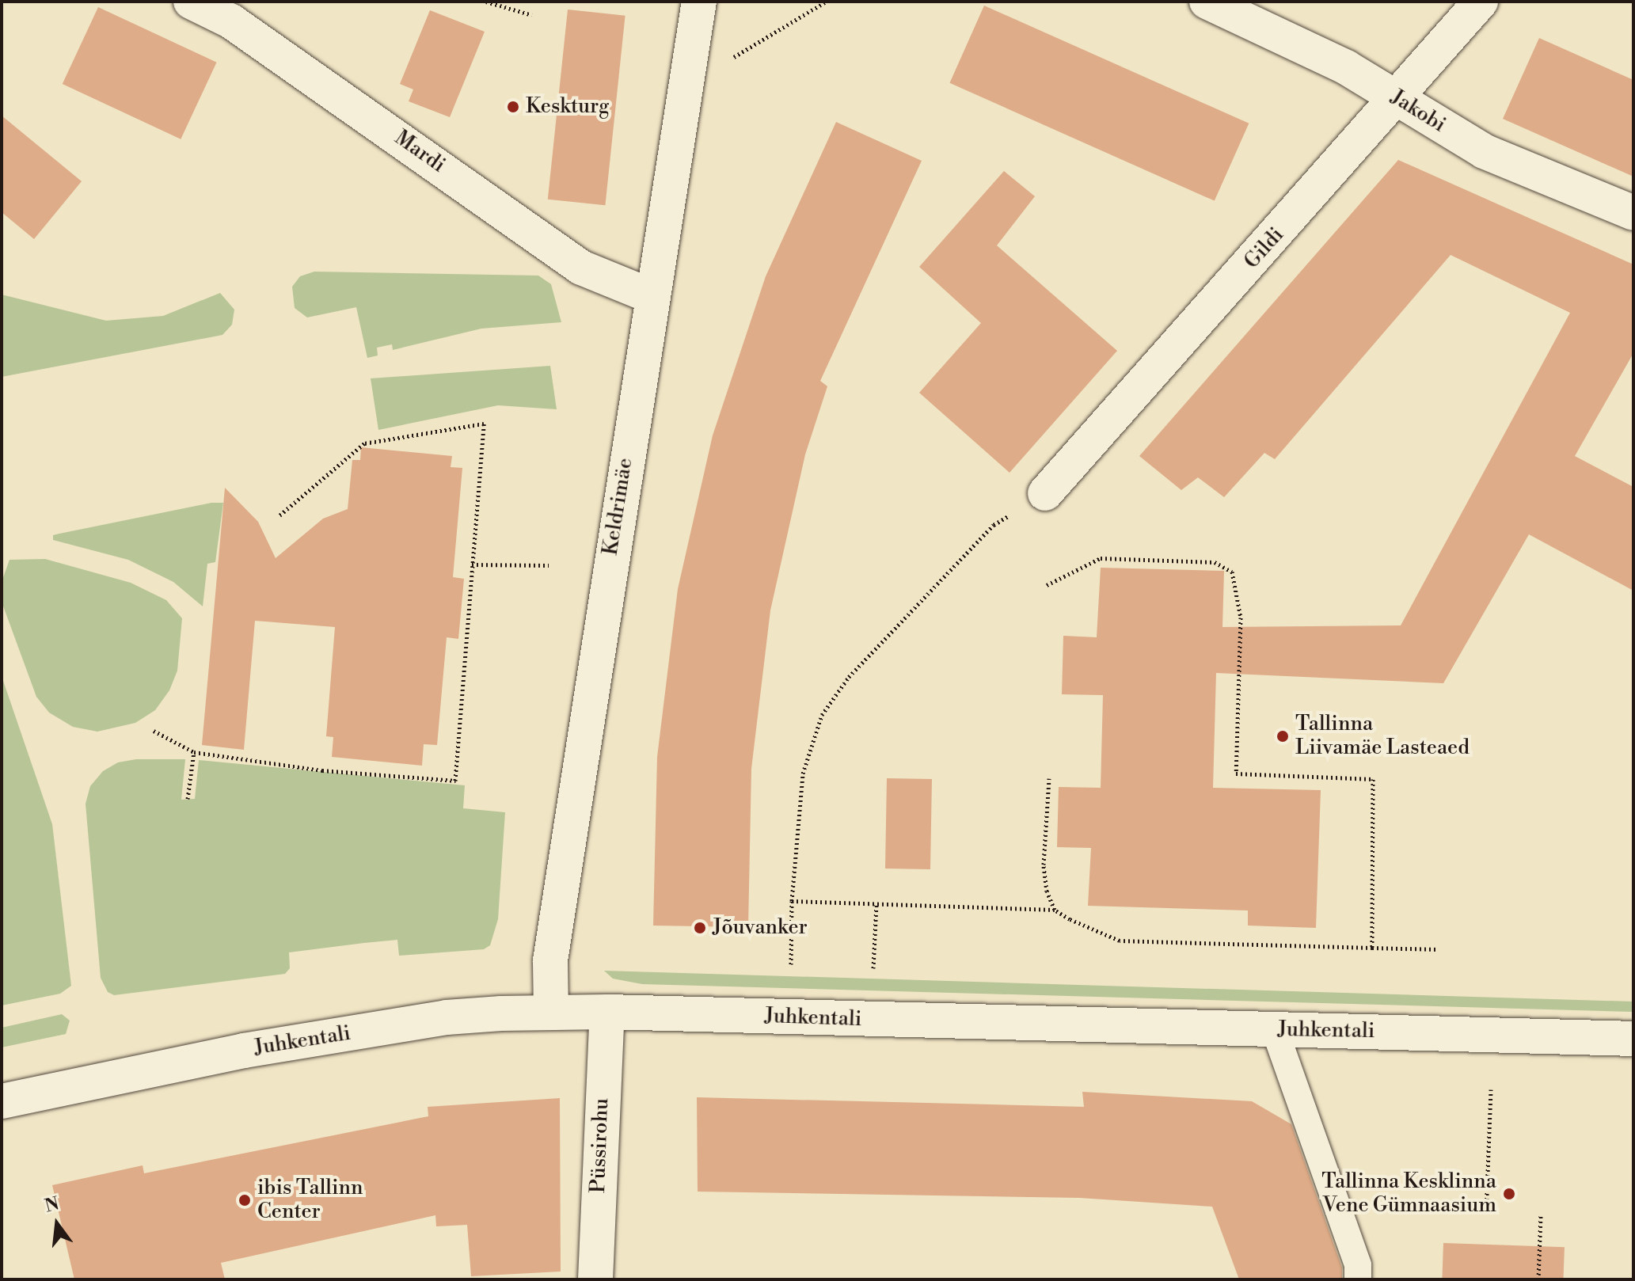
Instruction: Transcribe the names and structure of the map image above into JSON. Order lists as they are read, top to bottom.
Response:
{
  "streets": {
    "street": [
      "Jakobi",
      "Mardi",
      "Gildi",
      "Keldrimäe",
      "Juhkentali",
      "Püssirohu"
    ]
  },
  "crossings": [
    ["Jakobi", "Gildi"],
    ["Mardi", "Keldrimäe"],
    ["Keldrimäe", "Juhkentali"],
    ["Juhkentali", "Püssirohu"]
  ],
  "places": [
    "Keskturg",
    "Tallinna Liivamäe Lasteaed",
    "Jõuvanker",
    "Tallinna Kesklinna Vene Gümnaasium",
    "ibis Tallinn Center"
  ],
  "north": "top"
}
